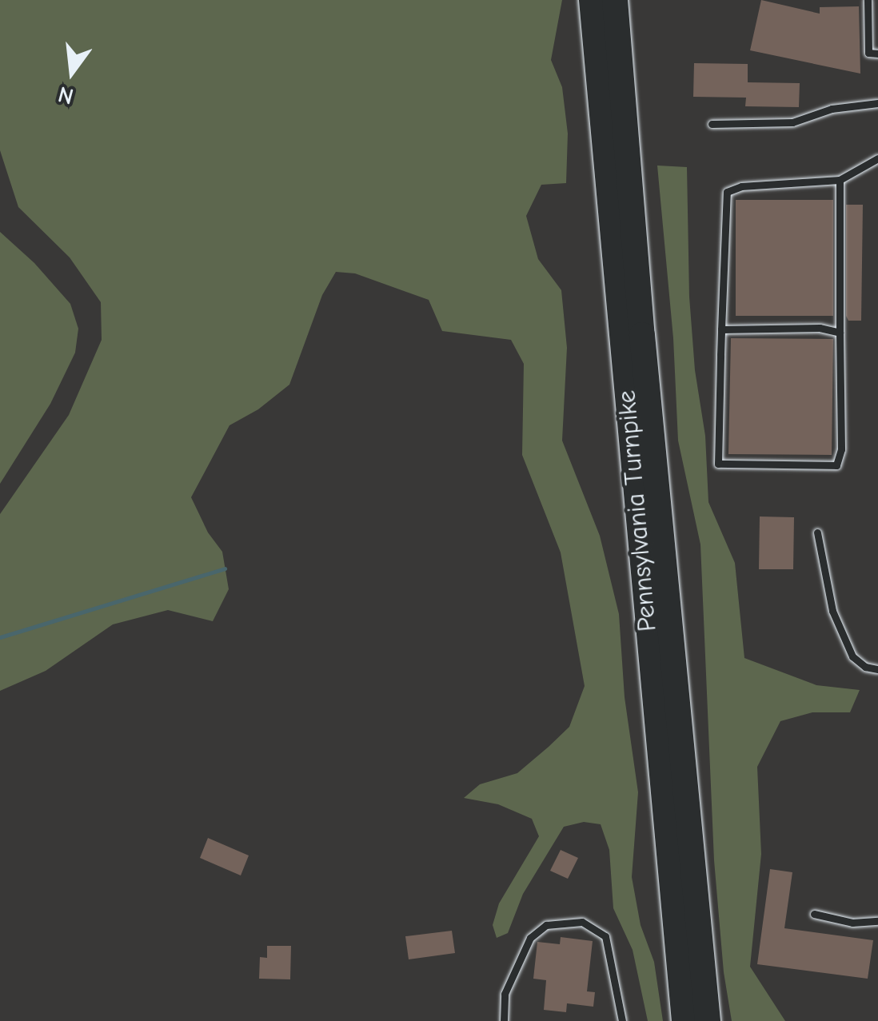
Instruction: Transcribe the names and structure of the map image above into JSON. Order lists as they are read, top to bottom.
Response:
{
  "streets": {
    "highway": ["Pennsylvania Turnpike"]
  },
  "north": "bottom"
}
